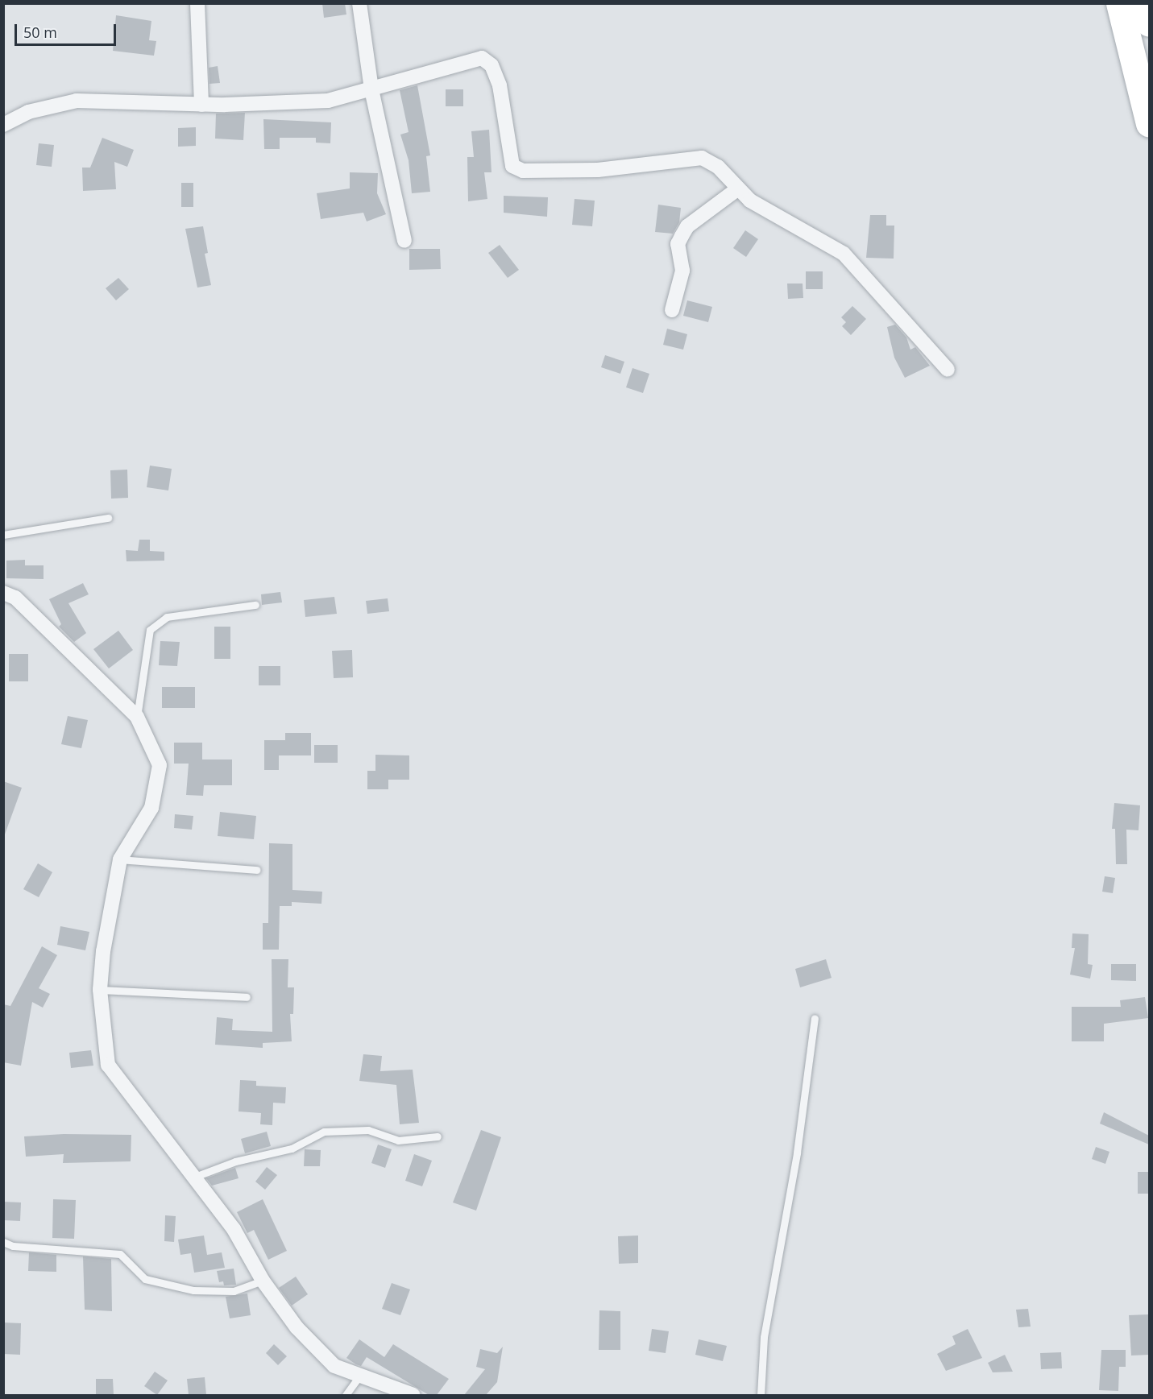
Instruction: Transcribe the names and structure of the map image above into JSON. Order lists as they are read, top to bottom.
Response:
{
  "scale_bar": "50 m"
}
